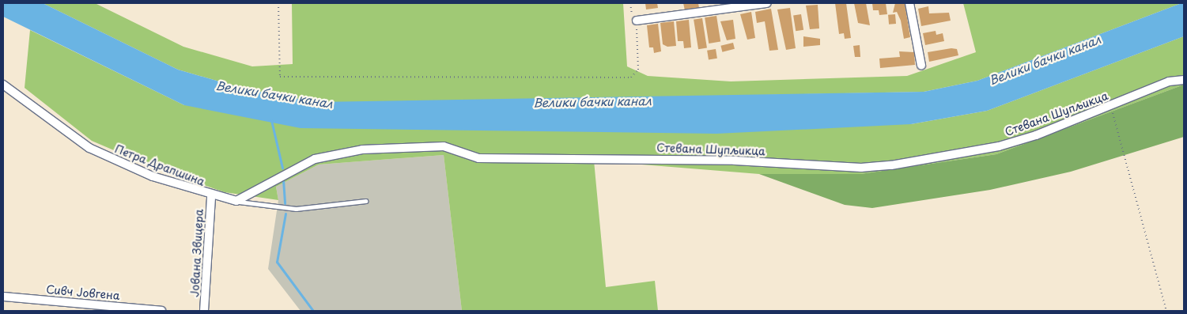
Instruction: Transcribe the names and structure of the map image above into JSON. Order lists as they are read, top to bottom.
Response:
{
  "streets": {
    "street": [
      "Стевана Шупљикца",
      "Петра Драпшина",
      "Јована Звицера",
      "Сивч Јовгена"
    ]
  },
  "crossings": [
    ["Стевана Шупљикца", "Петра Драпшина"],
    ["Петра Драпшина", "Јована Звицера"]
  ],
  "water": ["Велики бачки канал"]
}
